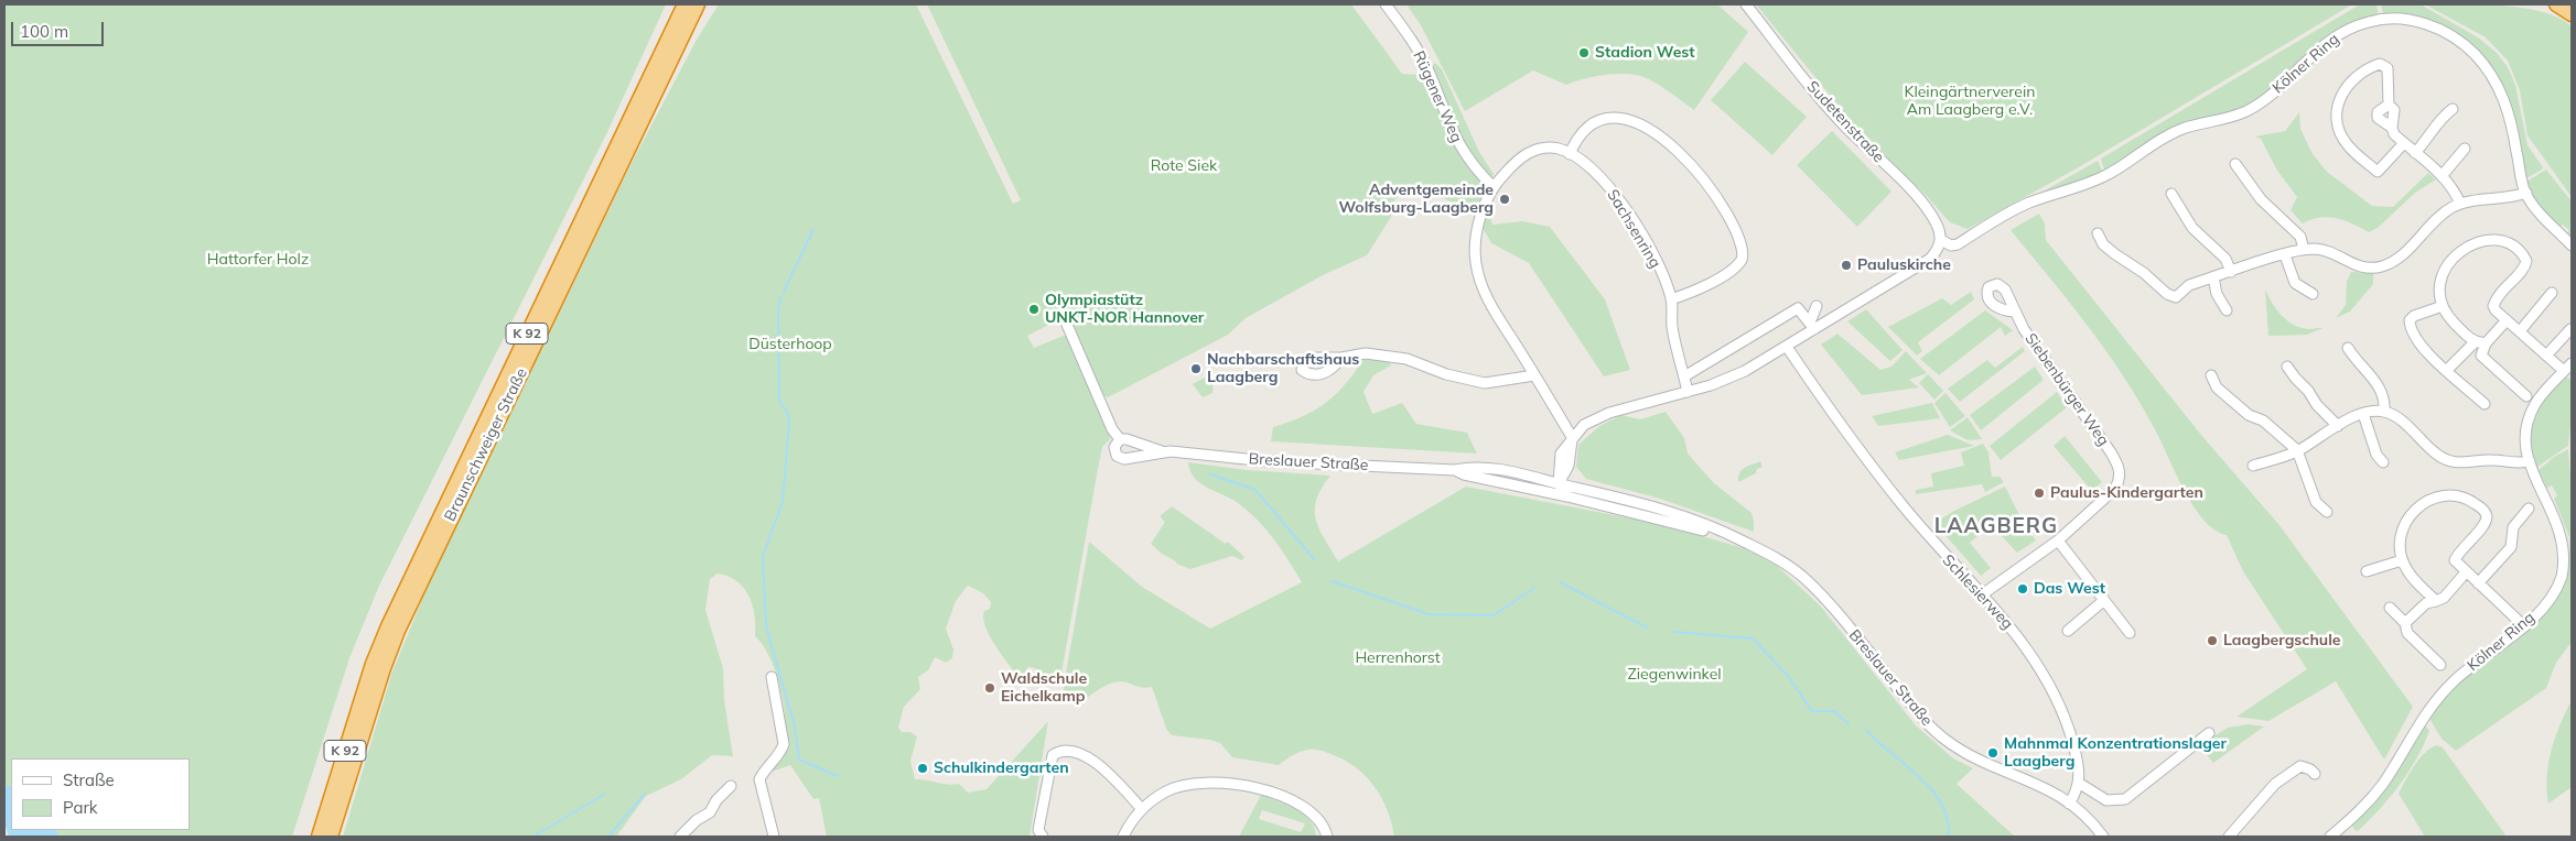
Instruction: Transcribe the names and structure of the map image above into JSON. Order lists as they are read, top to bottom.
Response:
{
  "streets": {
    "highway": ["K 92", "Braunschweiger Straße"],
    "street": [
      "Kölner Ring",
      "Rügener Weg",
      "Sudetenstraße",
      "Sachsenring",
      "Siebenbürger Weg",
      "Breslauer Straße",
      "Schlesierweg"
    ]
  },
  "crossings": [
    ["Kölner Ring", "Sudetenstraße"],
    ["Rügener Weg", "Sachsenring"]
  ],
  "districts": ["LAAGBERG"],
  "parks": [
    "Kleingärtnerverein Am Laagberg e.V.",
    "Rote Siek",
    "Hattorfer Holz",
    "Düsterhoop",
    "Herrenhorst",
    "Ziegenwinkel"
  ],
  "places": [
    "Stadion West",
    "Adventgemeinde Wolfsburg-Laagberg",
    "Pauluskirche",
    "Olympiastütz UNKT-NOR Hannover",
    "Nachbarschaftshaus Laagberg",
    "Paulus-Kindergarten",
    "Das West",
    "Laagbergschule",
    "Waldschule Eichelkamp",
    "Mahnmal Konzentrationslager Laagberg",
    "Schulkindergarten"
  ],
  "legend": ["Straße", "Park"],
  "scale_bar": "100 m"
}
